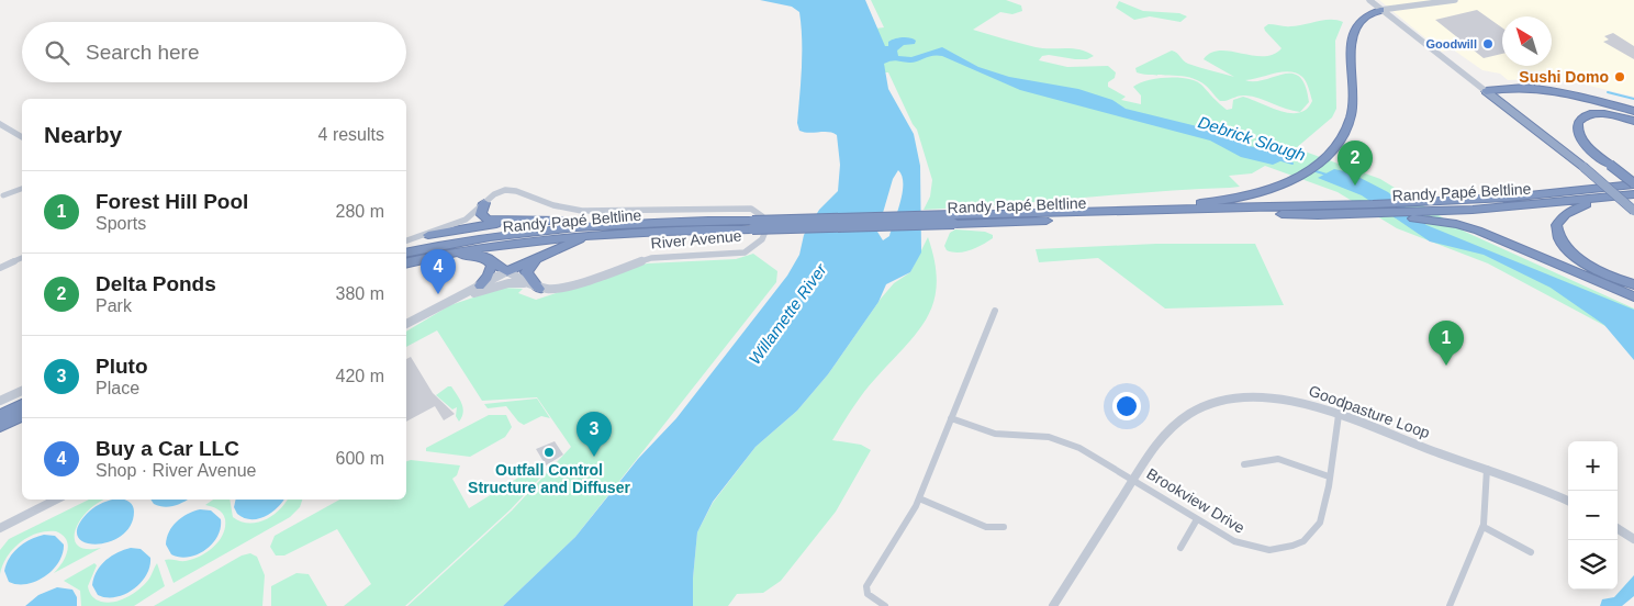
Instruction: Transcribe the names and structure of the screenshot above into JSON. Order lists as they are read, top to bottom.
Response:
{
  "streets": {
    "highway": ["Randy Papé Beltline"],
    "street": ["River Avenue", "Goodpasture Loop", "Brookview Drive"]
  },
  "crossings": [
    ["Goodpasture Loop", "Brookview Drive"]
  ],
  "water": ["Debrick Slough", "Willamette River"],
  "places": ["Goodwill", "Sushi Domo", "Outfall Control Structure and Diffuser"],
  "north": "top left",
  "page": {
    "search": "Search here",
    "heading": ["Nearby", "4 results"],
    "pins": [
      "2",
      "4",
      "1",
      "3"
    ],
    "list": [
      {
        "mark": "1",
        "name": "Forest Hill Pool",
        "note": "Sports",
        "value": "280 m"
      },
      {
        "mark": "2",
        "name": "Delta Ponds",
        "note": "Park",
        "value": "380 m"
      },
      {
        "mark": "3",
        "name": "Pluto",
        "note": "Place",
        "value": "420 m"
      },
      {
        "mark": "4",
        "name": "Buy a Car LLC",
        "note": "Shop · River Avenue",
        "value": "600 m"
      }
    ],
    "map_buttons": ["+", "−"]
  }
}
